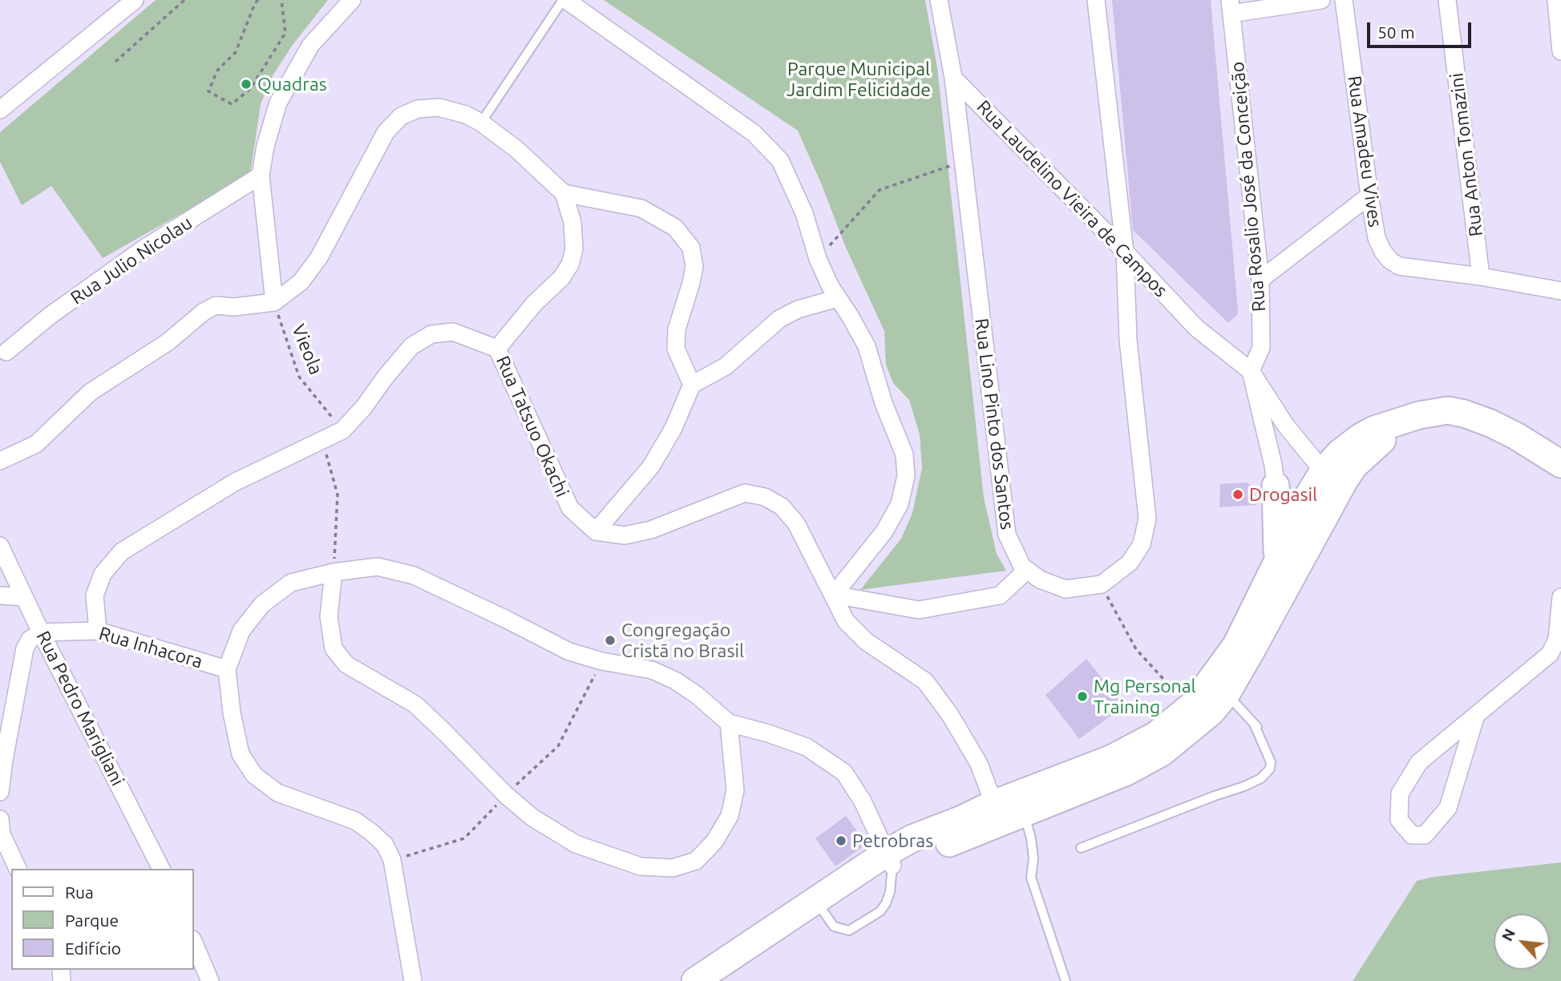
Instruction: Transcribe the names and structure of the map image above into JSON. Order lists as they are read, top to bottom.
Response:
{
  "streets": {
    "street": [
      "Rua Amadeu Vives",
      "Rua Anton Tomazini",
      "Rua Rosalio José da Conceição",
      "Rua Laudelino Vieira de Campos",
      "Rua Julio Nicolau",
      "Rua Lino Pinto dos Santos",
      "Rua Tatsuo Okachi",
      "Rua Inhacora",
      "Rua Pedro Marigliani"
    ],
    "path": ["Vieola"]
  },
  "crossings": [
    ["Rua Amadeu Vives", "Rua Anton Tomazini"],
    ["Rua Rosalio José da Conceição", "Rua Laudelino Vieira de Campos"],
    ["Rua Laudelino Vieira de Campos", "Rua Lino Pinto dos Santos"],
    ["Vieola", "Rua Tatsuo Okachi"],
    ["Rua Tatsuo Okachi", "Rua Inhacora"],
    ["Rua Inhacora", "Rua Pedro Marigliani"]
  ],
  "parks": ["Parque Municipal Jardim Felicidade"],
  "places": [
    "Quadras",
    "Drogasil",
    "Congregação Cristã no Brasil",
    "Mg Personal Training",
    "Petrobras"
  ],
  "legend": ["Rua", "Parque", "Edifício"],
  "scale_bar": "50 m",
  "north": "top left"
}
